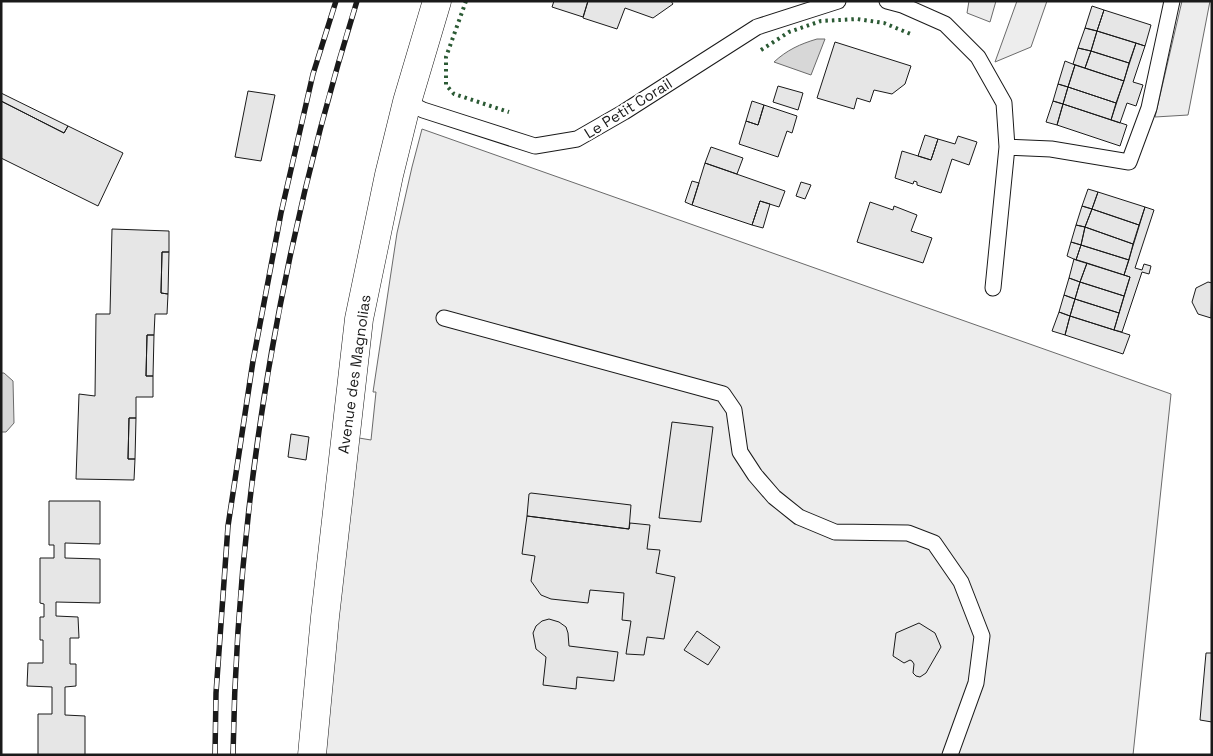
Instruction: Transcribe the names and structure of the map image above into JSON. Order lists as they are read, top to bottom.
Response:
{
  "streets": {
    "street": ["Avenue des Magnolias"],
    "lane": ["Le Petit Corail"]
  },
  "crossings": [
    ["Le Petit Corail", "Avenue des Magnolias"]
  ]
}
